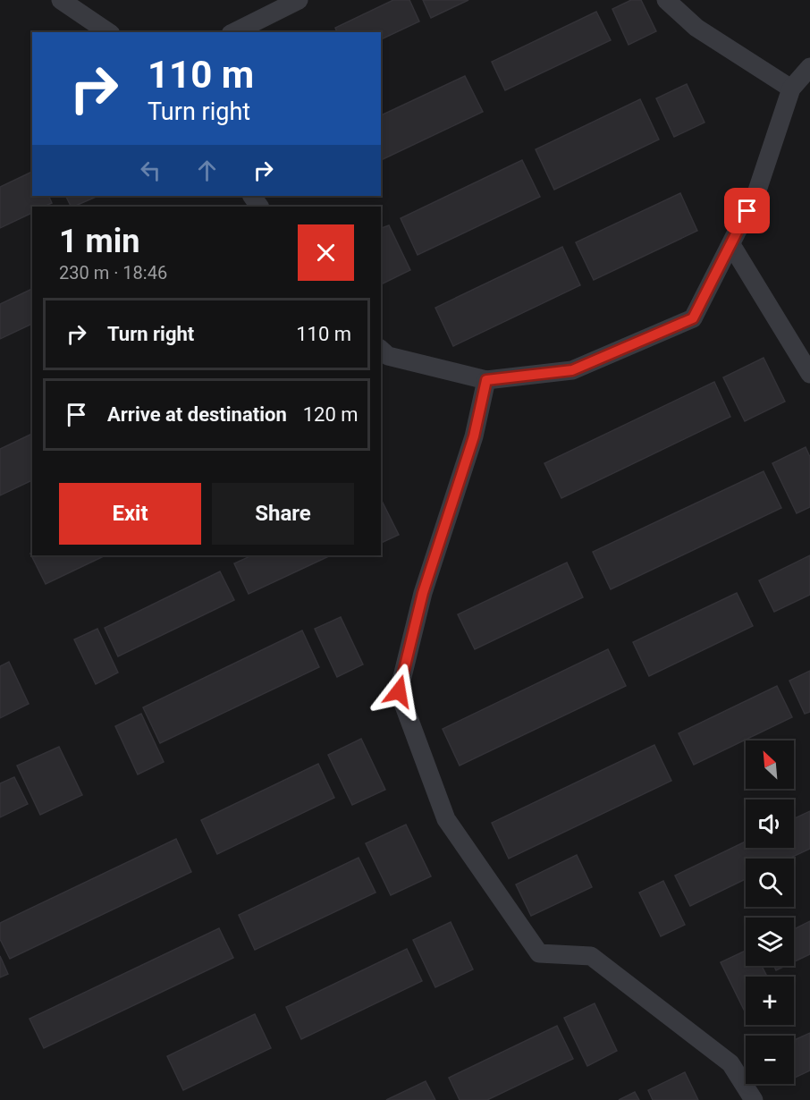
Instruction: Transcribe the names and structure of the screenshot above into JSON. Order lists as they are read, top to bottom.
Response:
{
  "north": "top left",
  "page": {
    "turn": ["110 m", "Turn right"],
    "heading": ["1 min", "230 m · 18:46"],
    "list": [
      {
        "name": "Turn right",
        "value": "110 m"
      },
      {
        "name": "Arrive at destination",
        "value": "120 m"
      }
    ],
    "buttons": ["Exit", "Share"],
    "map_buttons": ["+", "−"]
  }
}
